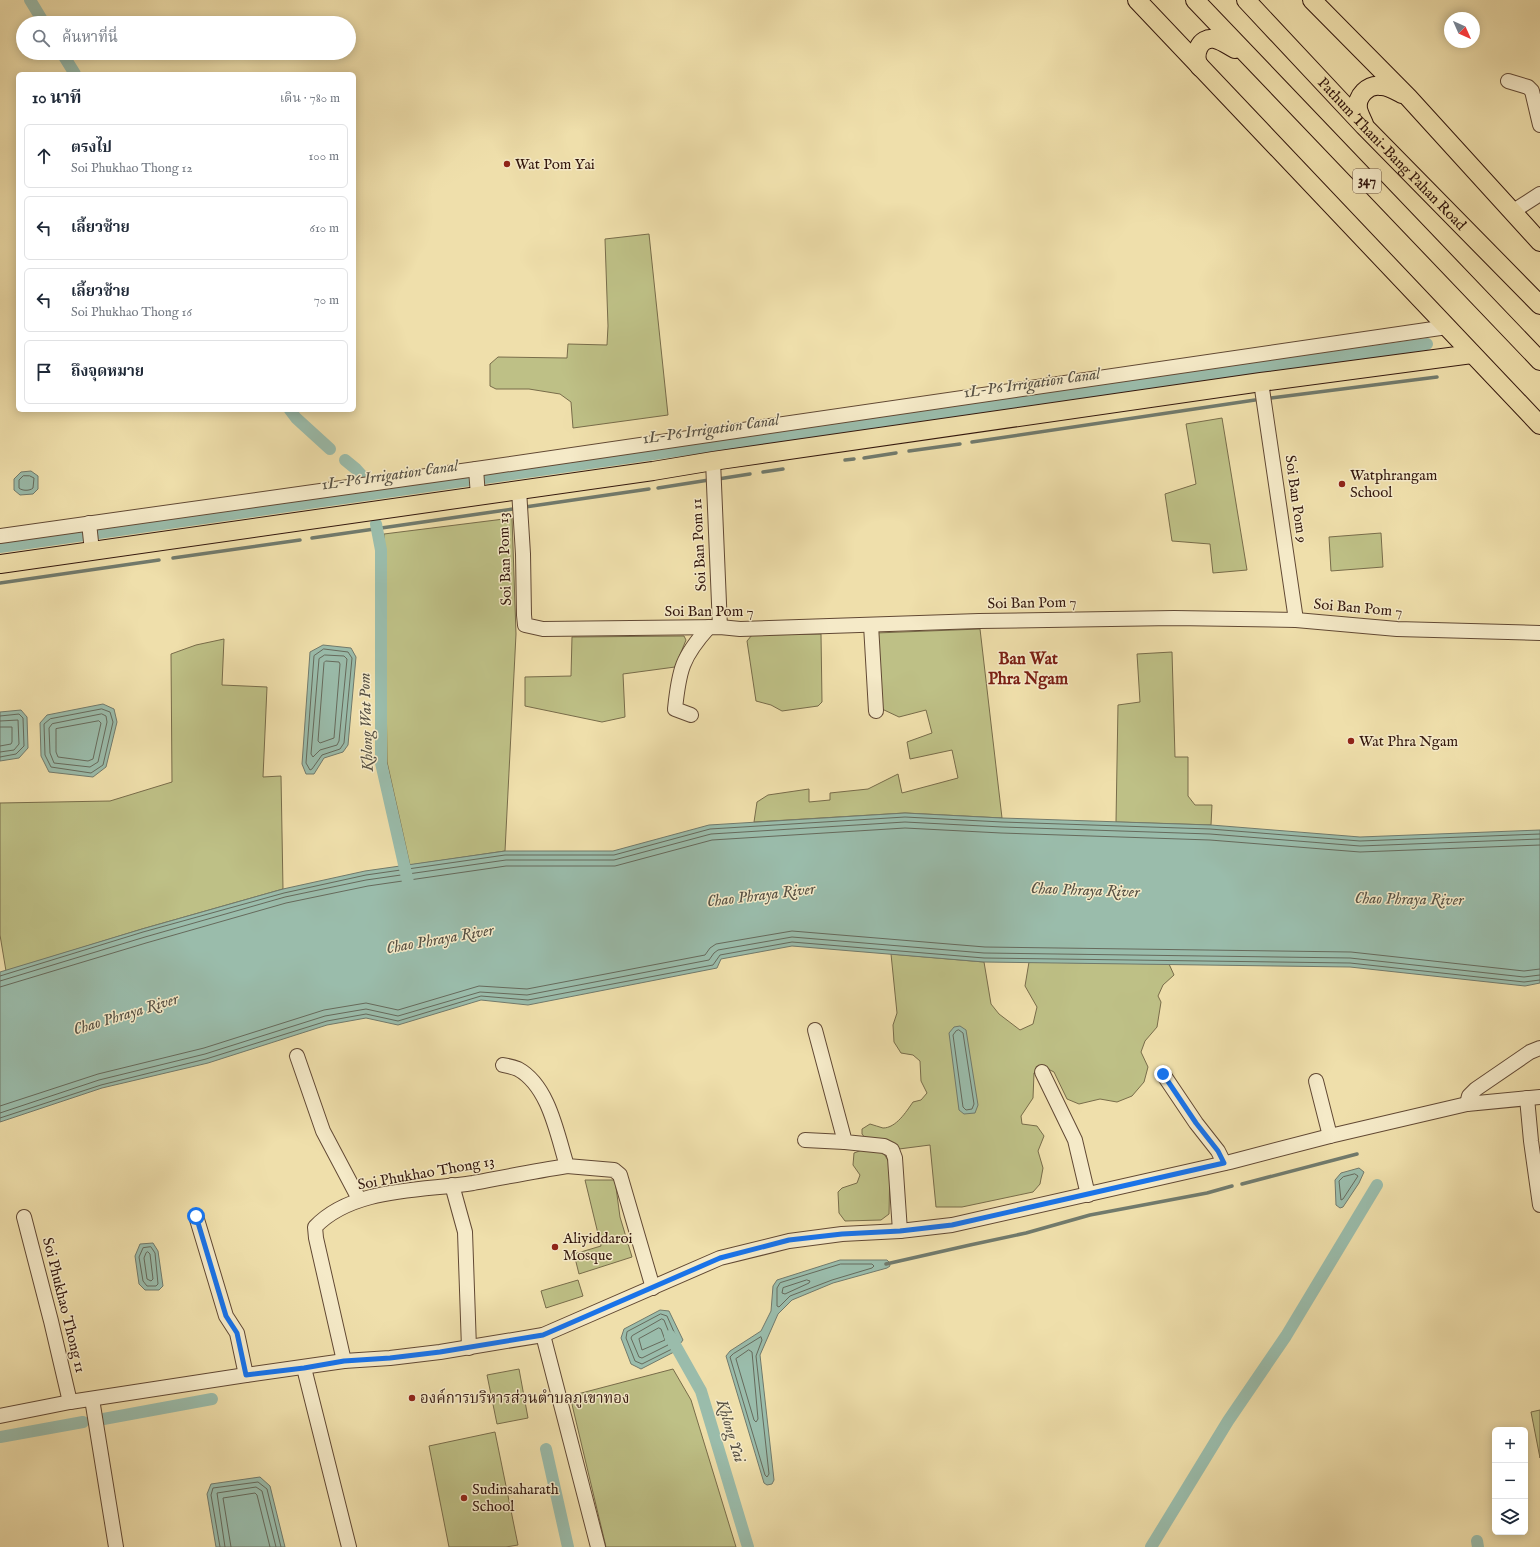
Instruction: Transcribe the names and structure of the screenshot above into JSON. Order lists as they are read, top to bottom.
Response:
{
  "streets": {
    "main road": ["Pathum Thani-Bang Pahan Road", "347"],
    "street": [
      "Soi Ban Pom 9",
      "Soi Ban Pom 11",
      "Soi Ban Pom 13",
      "Soi Ban Pom 7",
      "Soi Phukhao Thong 13",
      "Soi Phukhao Thong 11"
    ]
  },
  "crossings": [
    ["Soi Ban Pom 9", "Soi Ban Pom 7"],
    ["Soi Ban Pom 11", "Soi Ban Pom 7"],
    ["Soi Ban Pom 13", "Soi Ban Pom 7"]
  ],
  "districts": ["Ban Wat Phra Ngam"],
  "water": [
    "1L-P6 Irrigation Canal",
    "Khlong Wat Pom",
    "Chao Phraya River",
    "Khlong Yai"
  ],
  "places": [
    "Wat Pom Yai",
    "Watphrangam School",
    "Wat Phra Ngam",
    "Aliyiddaroi Mosque",
    "องค์การบริหารส่วนตำบลภูเขาทอง",
    "Sudinsaharath School"
  ],
  "north": "bottom right",
  "page": {
    "search": "ค้นหาที่นี่",
    "heading": ["10 นาที", "เดิน · 780 m"],
    "list": [
      ["ตรงไป", "Soi Phukhao Thong 12", "100 m"],
      ["เลี้ยวซ้าย", "610 m"],
      ["เลี้ยวซ้าย", "Soi Phukhao Thong 16", "70 m"],
      "ถึงจุดหมาย"
    ],
    "map_buttons": ["+", "−"]
  }
}
